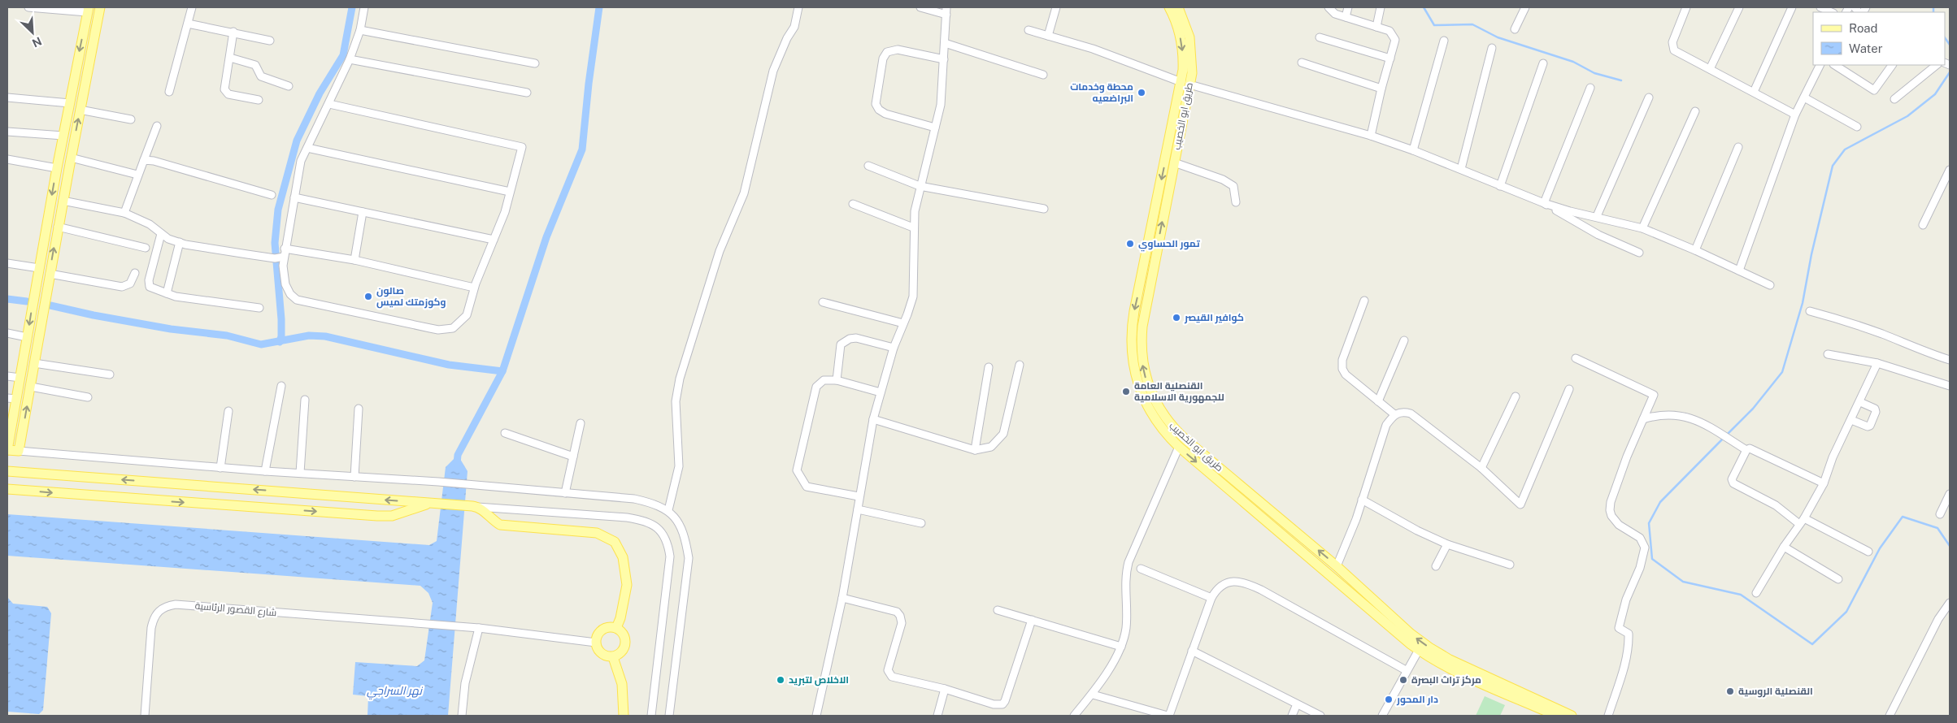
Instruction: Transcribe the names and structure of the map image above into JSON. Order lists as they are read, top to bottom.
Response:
{
  "streets": {
    "main road": ["طريق ابو الخصيب"],
    "street": ["شارع القصور الرئاسية"]
  },
  "water": ["نهر السراجي"],
  "places": [
    "محطة وخدمات البراضعيه",
    "تمور الحساوي",
    "صالون وكوزمتك لميس",
    "كوافير القيصر",
    "القنصلية العامة للجمهورية الاسلامية",
    "الاخلاص لتبريد",
    "مركز تراث البصرة",
    "القنصلية الروسية",
    "دار المحور"
  ],
  "legend": ["Road", "Water"],
  "north": "bottom right"
}
